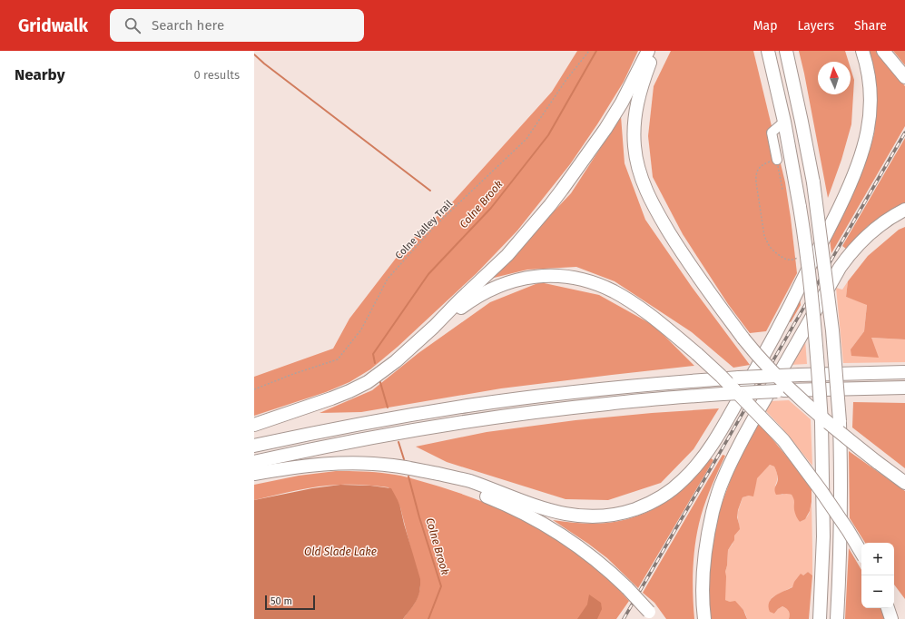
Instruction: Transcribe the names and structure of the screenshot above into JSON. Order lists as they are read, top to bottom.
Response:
{
  "streets": {
    "path": ["Colne Valley Trail"]
  },
  "water": ["Colne Brook", "Old Slade Lake"],
  "scale_bar": "50 m",
  "north": "top",
  "page": {
    "header": "Gridwalk",
    "search": "Search here",
    "nav": ["Map", "Layers", "Share"],
    "heading": ["Nearby", "0 results"],
    "map_buttons": ["+", "−"],
    "scale": "50 m"
  }
}
